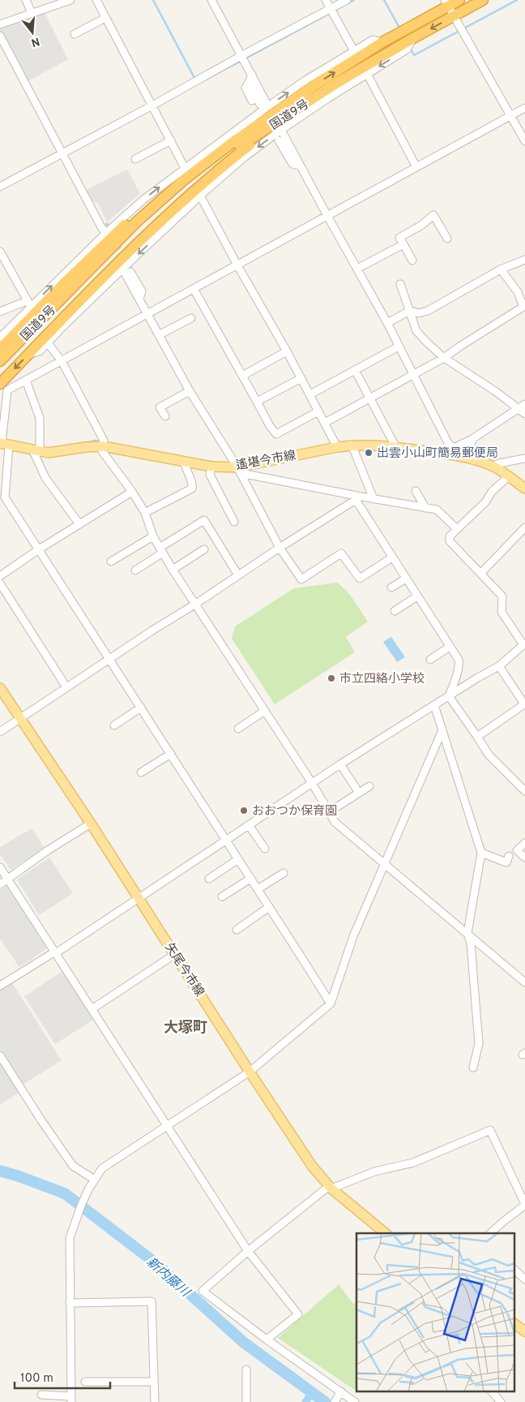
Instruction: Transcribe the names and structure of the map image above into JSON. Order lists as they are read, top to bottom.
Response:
{
  "streets": {
    "highway": ["国道9号"],
    "main road": ["遙堪今市線", "矢尾今市線"]
  },
  "districts": ["大塚町"],
  "water": ["新内藤川"],
  "places": ["出雲小山町簡易郵便局", "市立四絡小学校", "おおつか保育園"],
  "scale_bar": "100 m",
  "north": "bottom"
}
